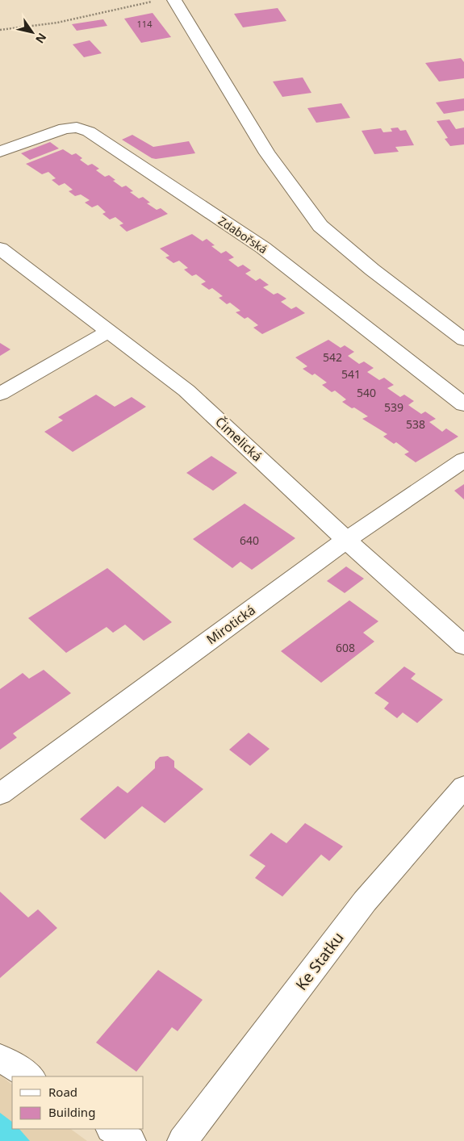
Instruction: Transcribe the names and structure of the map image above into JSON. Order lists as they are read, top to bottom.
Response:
{
  "streets": {
    "street": [
      "Zdabořská",
      "Čimelická",
      "Mirotická",
      "Ke Statku"
    ]
  },
  "crossings": [
    ["Čimelická", "Mirotická"]
  ],
  "house_numbers": [
    "114",
    "542",
    "541",
    "540",
    "539",
    "538",
    "640",
    "608"
  ],
  "legend": ["Road", "Building"],
  "north": "bottom right"
}
